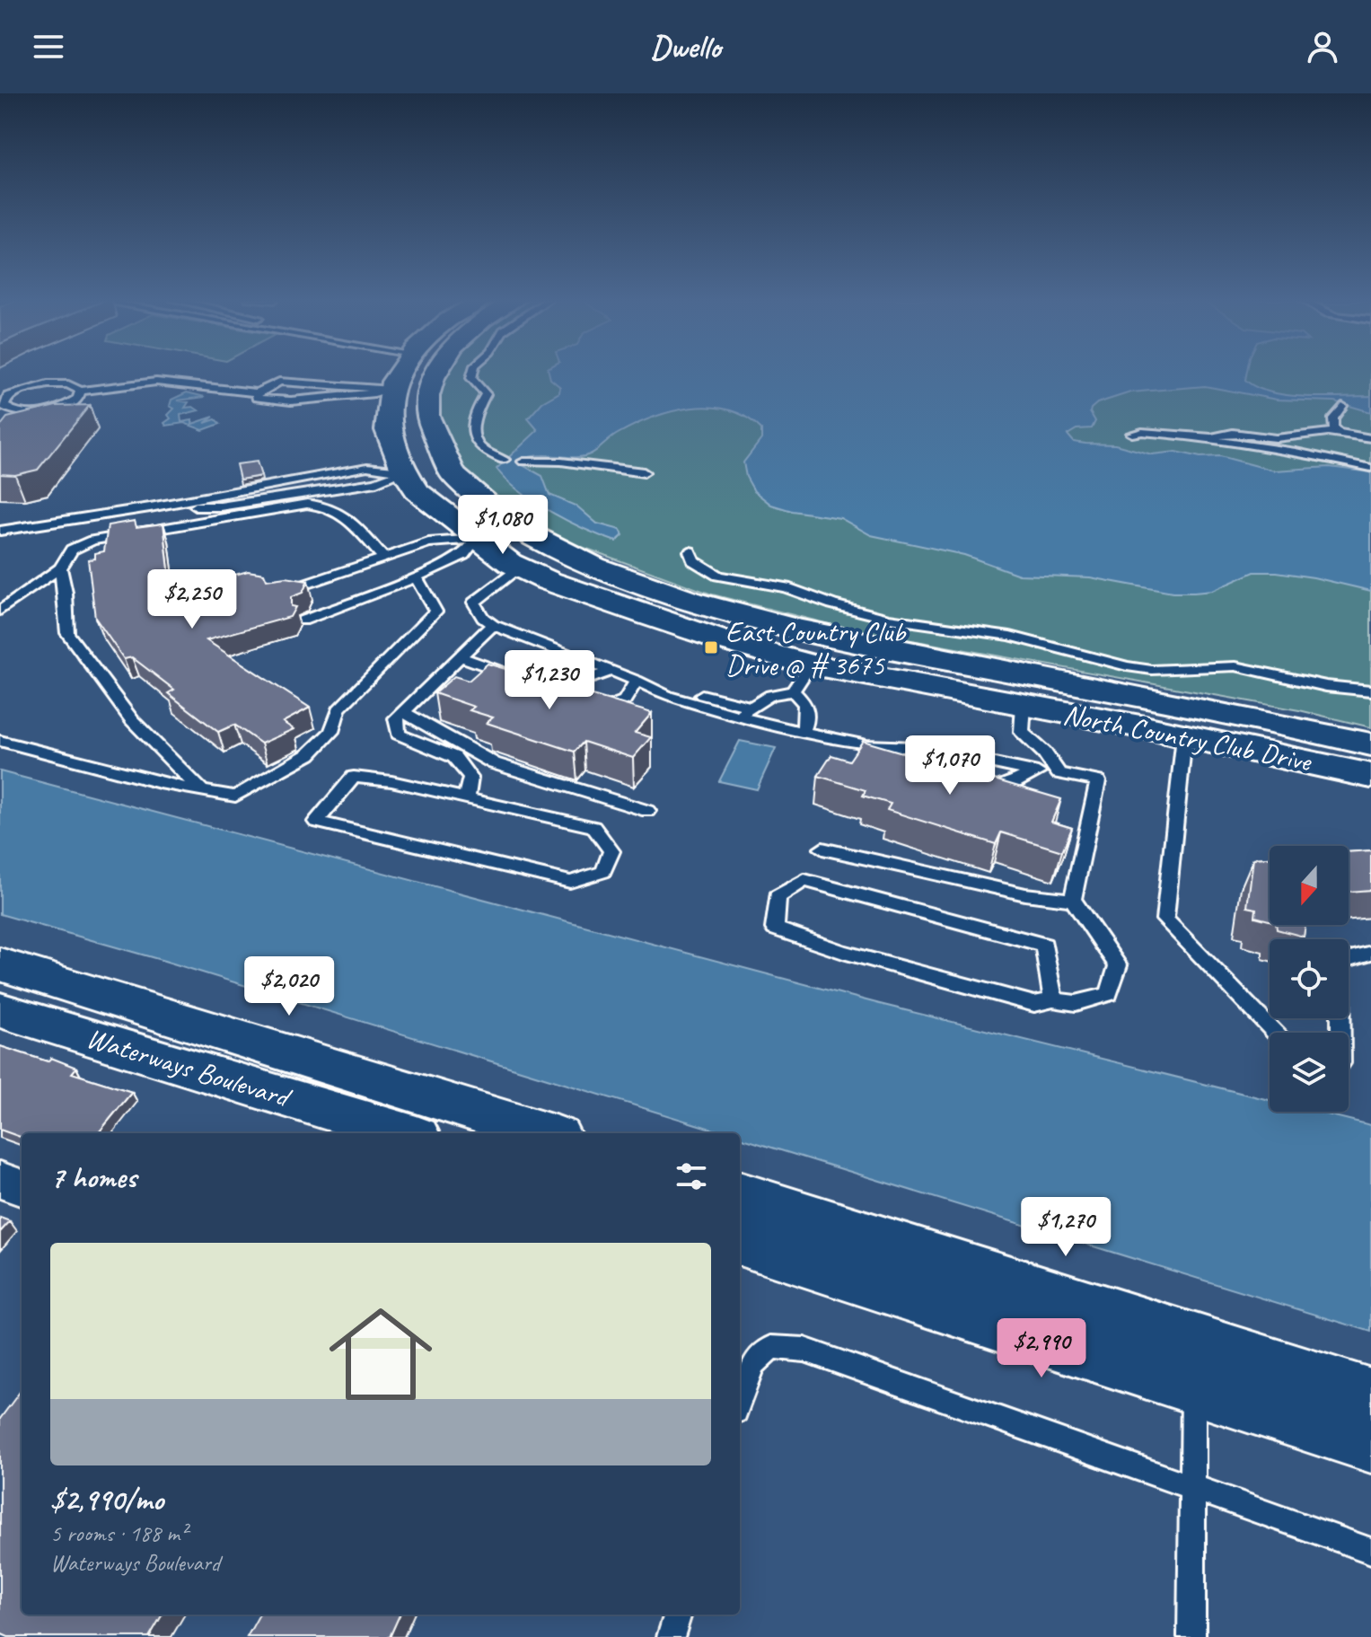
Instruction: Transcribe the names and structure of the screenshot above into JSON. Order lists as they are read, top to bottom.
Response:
{
  "streets": {
    "street": ["North Country Club Drive", "Waterways Boulevard"]
  },
  "places": {
    "transit": ["East Country Club Drive @ # 3675"]
  },
  "north": "bottom",
  "page": {
    "header": "Dwello",
    "price": [
      "$1,080",
      "$2,250",
      "$1,230",
      "$1,070",
      "$2,020",
      "$1,270",
      "$2,990"
    ],
    "heading": "7 homes",
    "list": [
      {
        "name": "$2,990/mo",
        "note": "5 rooms · 188 m² · Waterways Boulevard"
      }
    ]
  }
}
